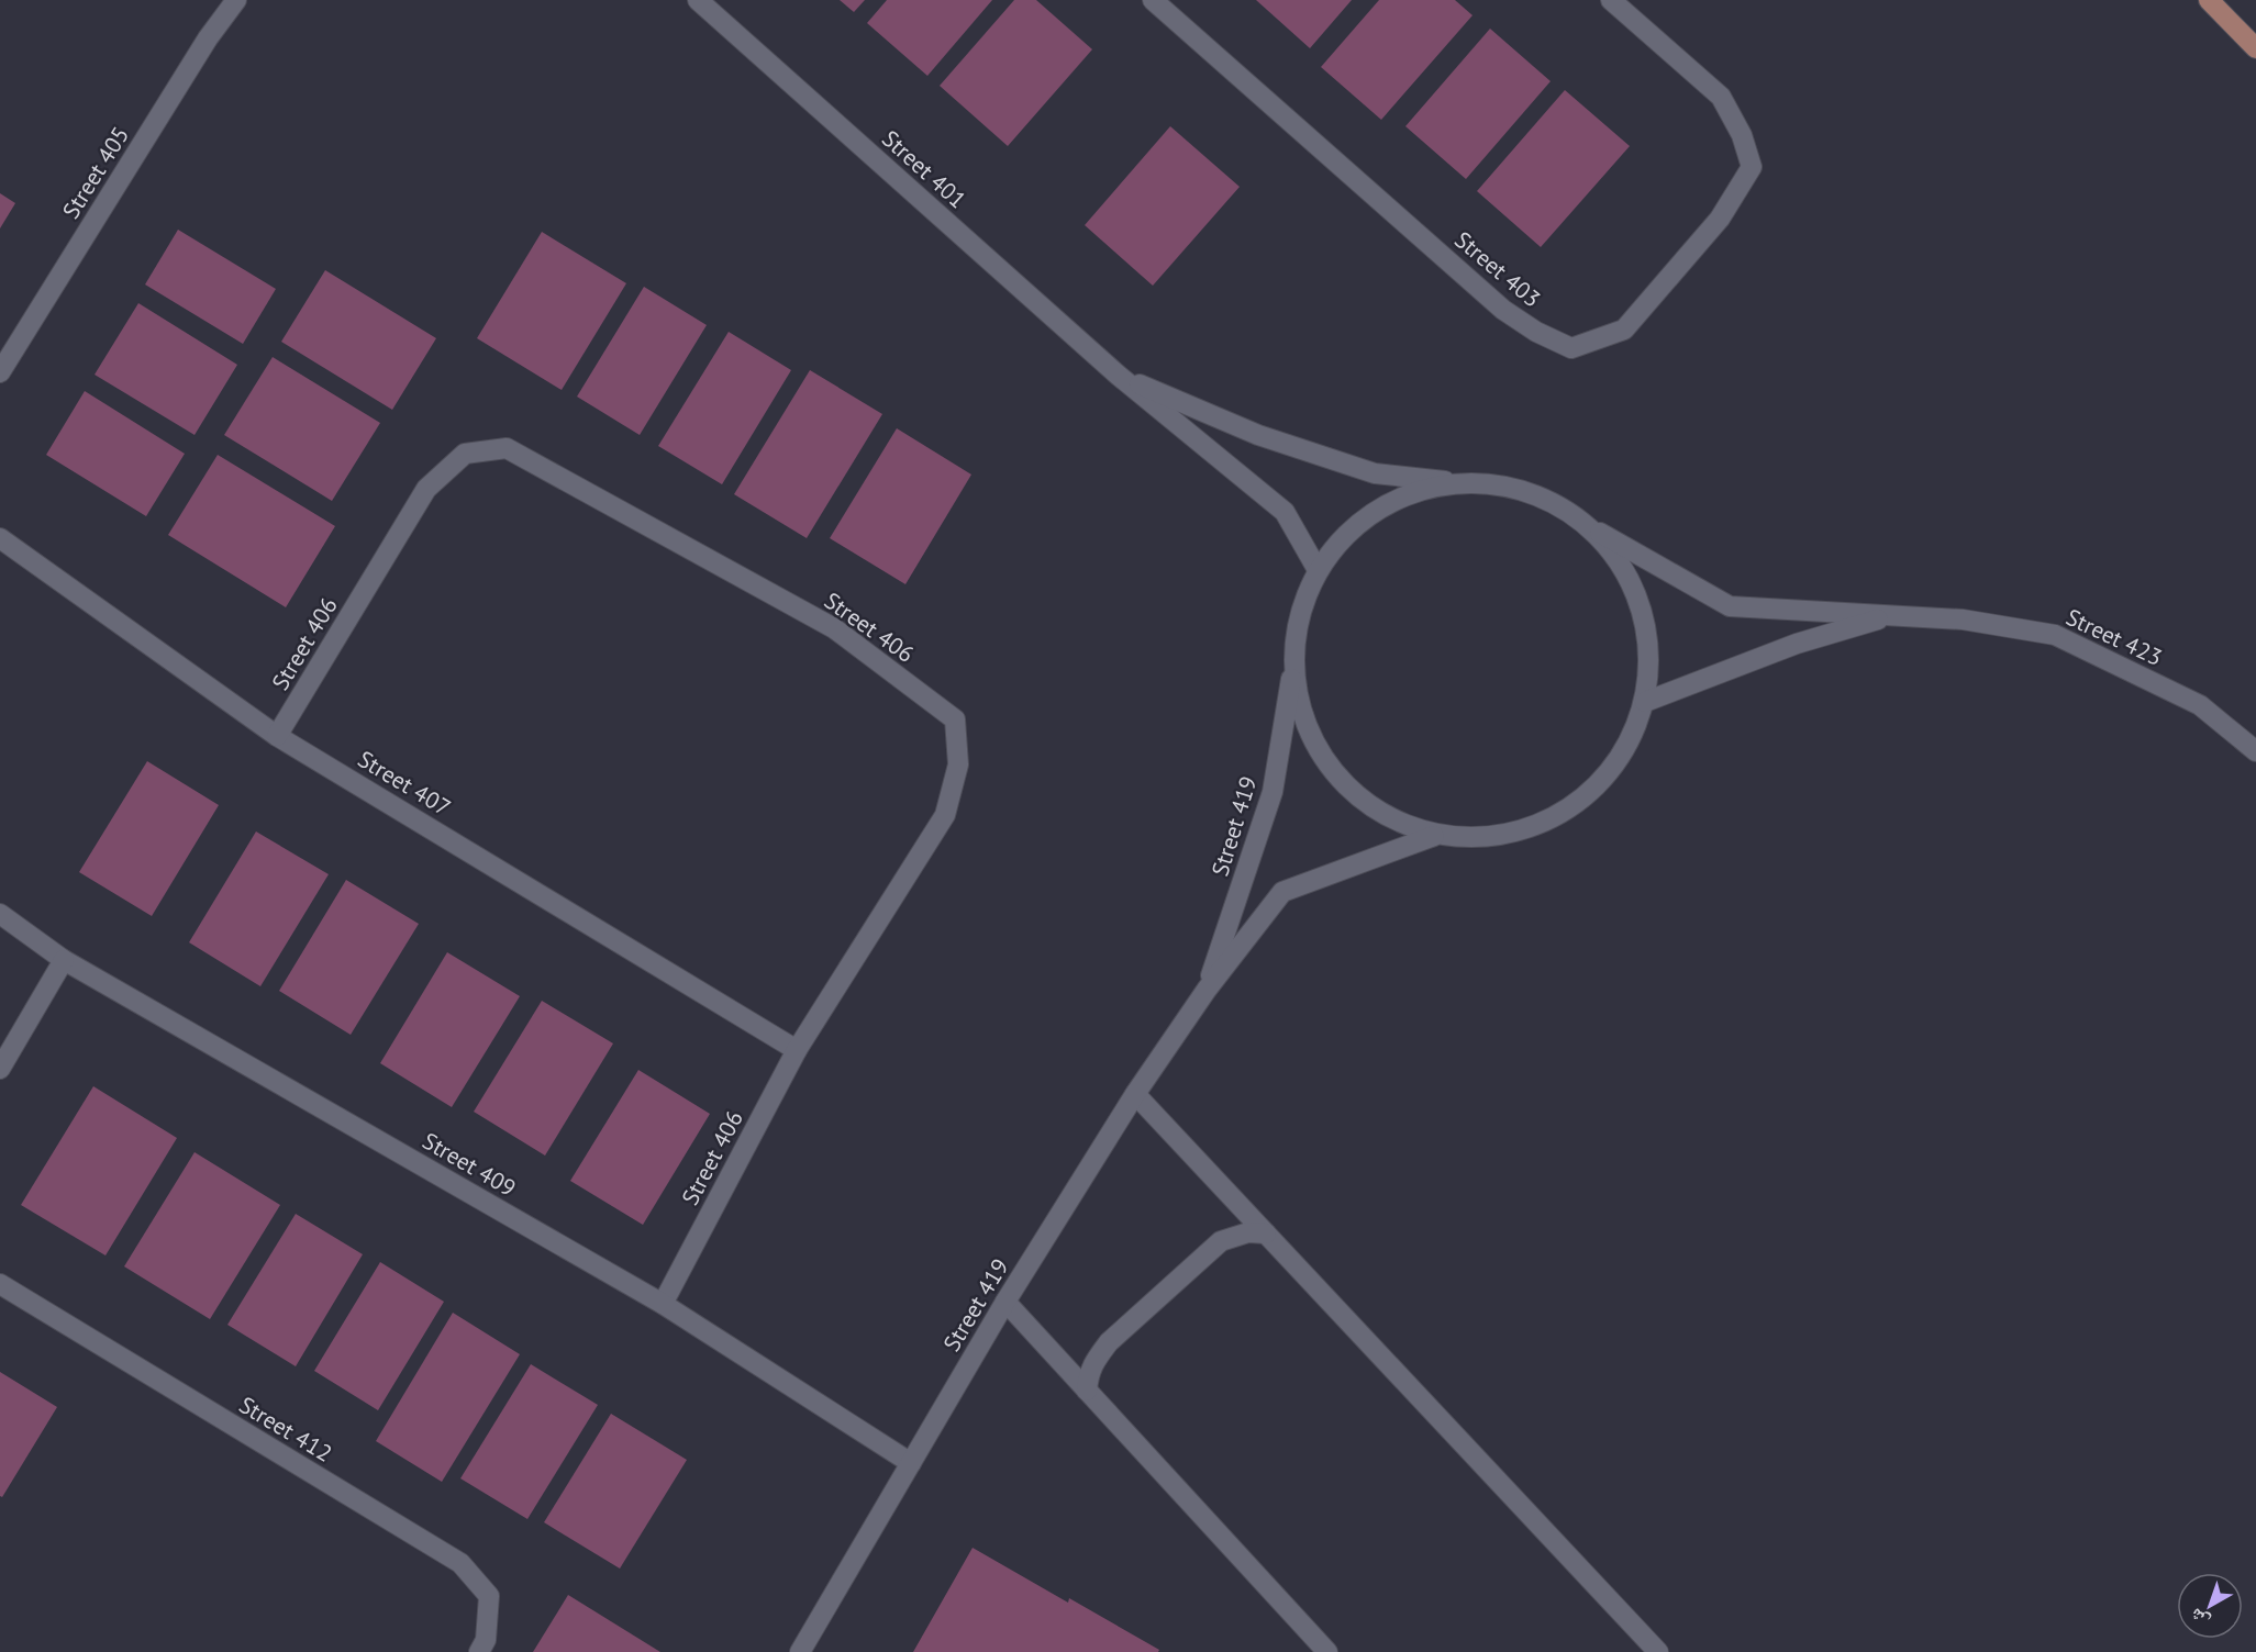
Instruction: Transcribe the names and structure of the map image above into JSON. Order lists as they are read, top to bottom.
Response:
{
  "streets": {
    "street": [
      "Street 401",
      "Street 405",
      "Street 403",
      "Street 406",
      "Street 423",
      "Street 407",
      "Street 419",
      "Street 409",
      "Street 412"
    ]
  },
  "crossings": [
    ["Street 401", "Street 423"],
    ["Street 401", "Street 419"],
    ["Street 406", "Street 407"],
    ["Street 406", "Street 409"],
    ["Street 419", "Street 409"]
  ],
  "north": "bottom left"
}
